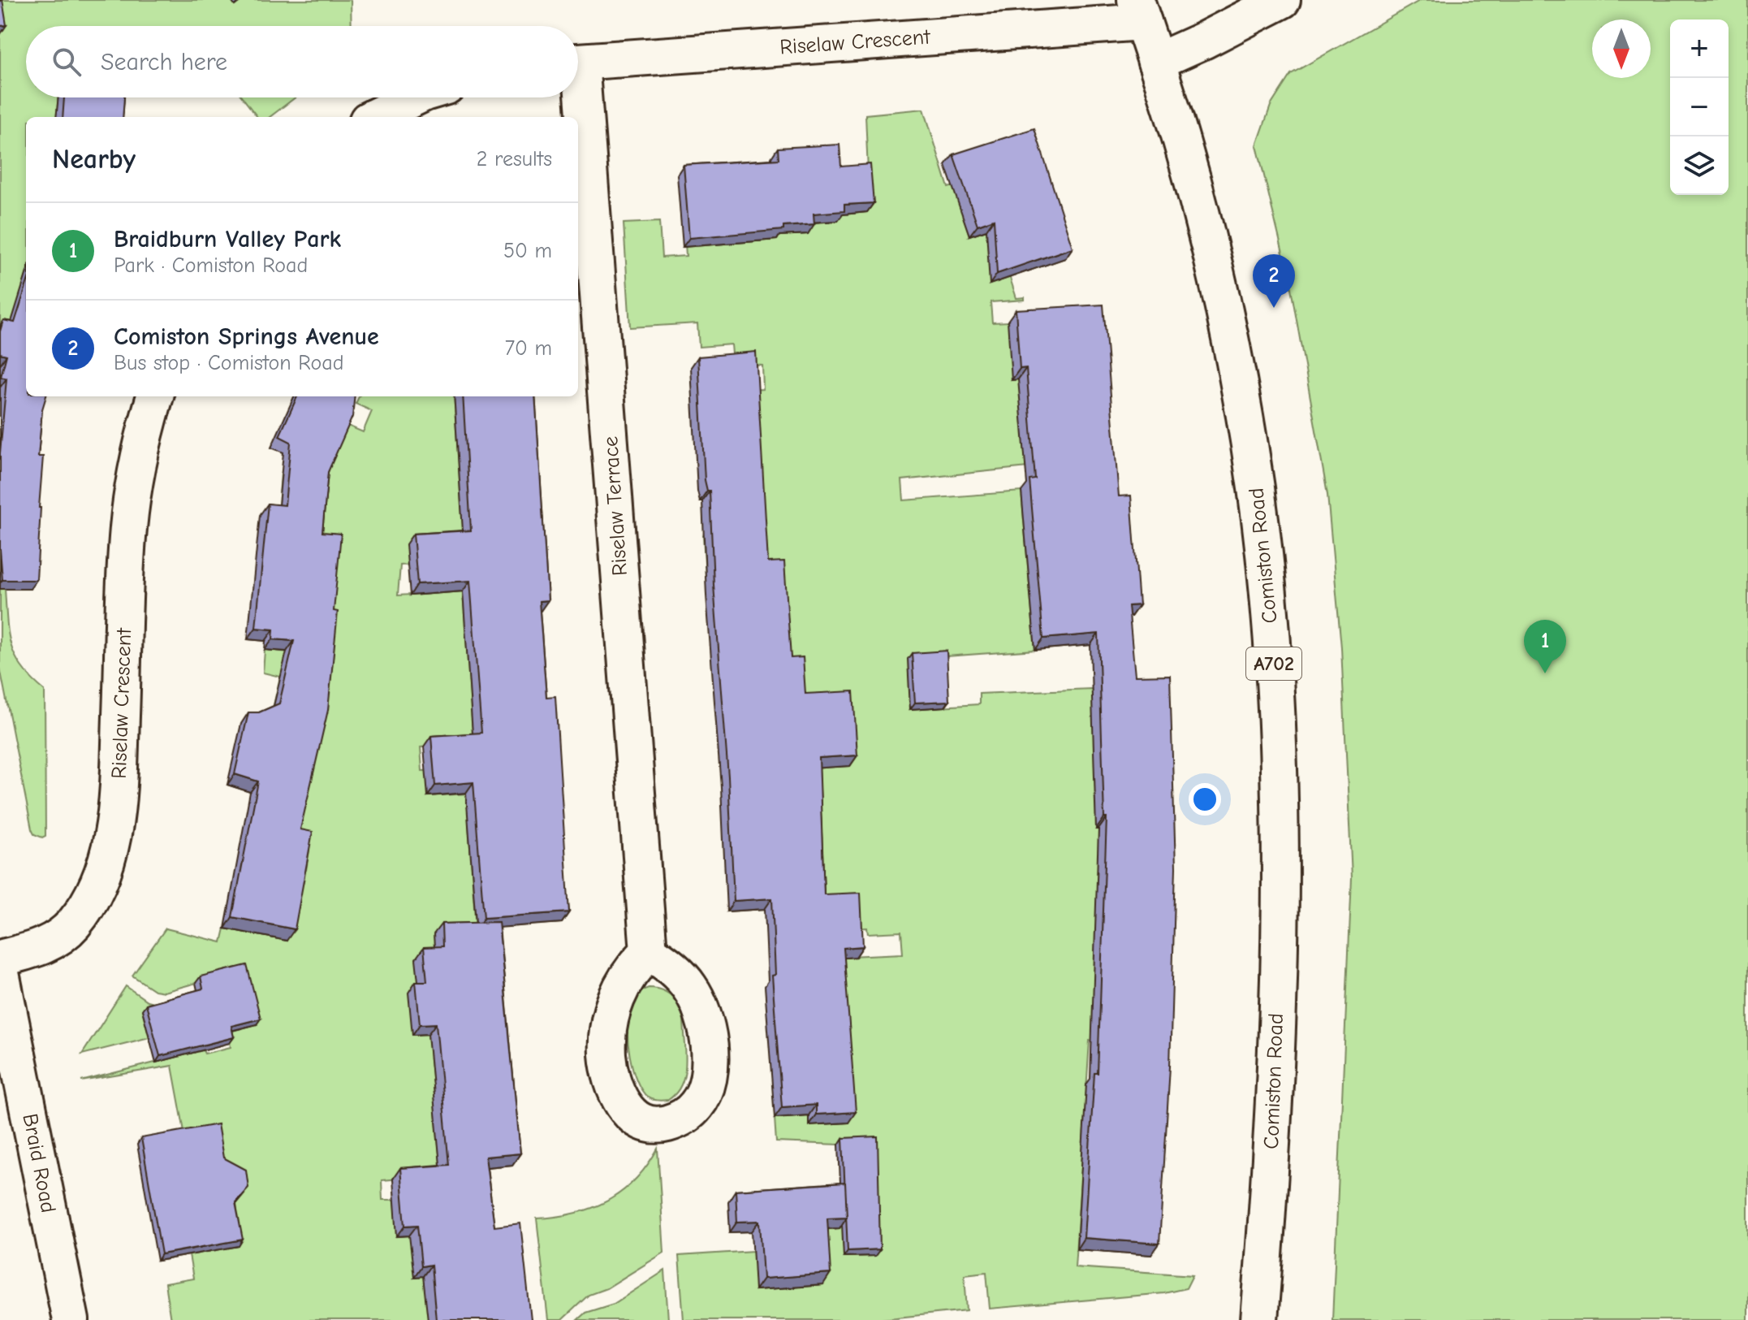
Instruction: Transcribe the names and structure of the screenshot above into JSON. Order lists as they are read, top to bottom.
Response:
{
  "streets": {
    "street": [
      "Riselaw Crescent",
      "Riselaw Terrace",
      "Comiston Road",
      "A702",
      "Braid Road"
    ]
  },
  "crossings": [
    ["Riselaw Crescent", "Comiston Road"]
  ],
  "north": "bottom",
  "page": {
    "map_buttons": ["+", "−"],
    "search": "Search here",
    "heading": ["Nearby", "2 results"],
    "list": [
      {
        "mark": "1",
        "name": "Braidburn Valley Park",
        "note": "Park · Comiston Road",
        "value": "50 m"
      },
      {
        "mark": "2",
        "name": "Comiston Springs Avenue",
        "note": "Bus stop · Comiston Road",
        "value": "70 m"
      }
    ],
    "pins": ["2", "1"]
  }
}
